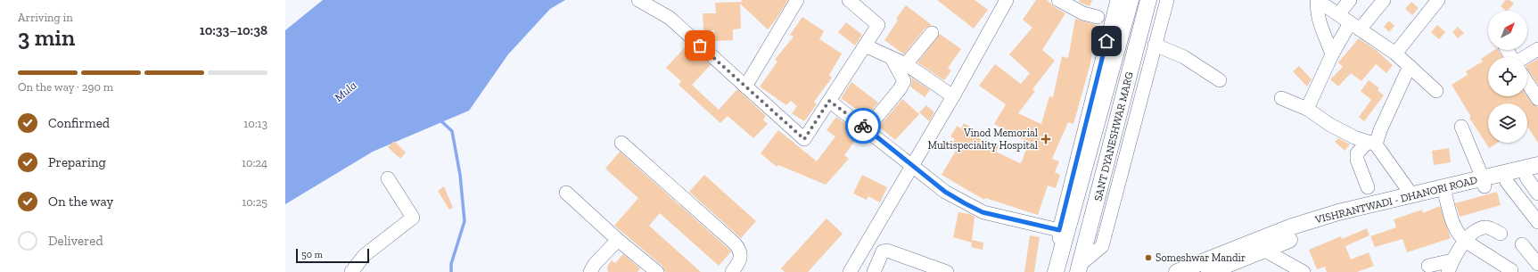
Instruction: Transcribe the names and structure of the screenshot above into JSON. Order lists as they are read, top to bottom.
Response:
{
  "streets": {
    "main road": ["SANT DYANESHWAR MARG", "VISHRANTWADI - DHANORI ROAD"]
  },
  "water": ["Mula"],
  "places": {
    "health": ["Vinod Memorial Multispeciality Hospital"],
    "other": ["Someshwar Mandir"]
  },
  "scale_bar": "50 m",
  "north": "top right",
  "page": {
    "heading": ["3 min", "Arriving in", "10:33–10:38"],
    "bar": "On the way · 290 m",
    "list": [
      ["Confirmed", "10:13"],
      ["Preparing", "10:24"],
      ["On the way", "10:25"],
      "Delivered"
    ],
    "scale": "50 m"
  }
}
